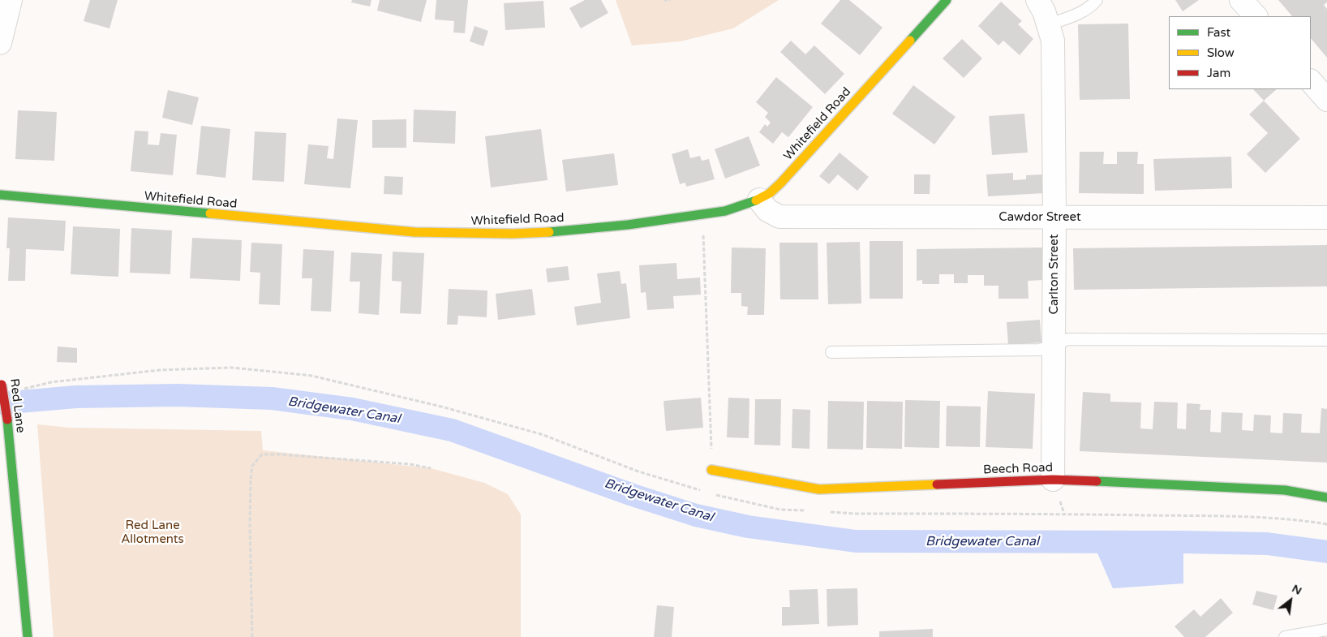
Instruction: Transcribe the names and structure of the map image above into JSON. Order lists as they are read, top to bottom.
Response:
{
  "streets": {
    "street": [
      "Whitefield Road",
      "Cawdor Street",
      "Carlton Street",
      "Red Lane",
      "Beech Road"
    ]
  },
  "crossings": [
    ["Whitefield Road", "Cawdor Street"],
    ["Cawdor Street", "Carlton Street"],
    ["Carlton Street", "Beech Road"]
  ],
  "water": ["Bridgewater Canal"],
  "parks": ["Red Lane Allotments"],
  "legend": ["Fast", "Slow", "Jam"],
  "north": "top right"
}
